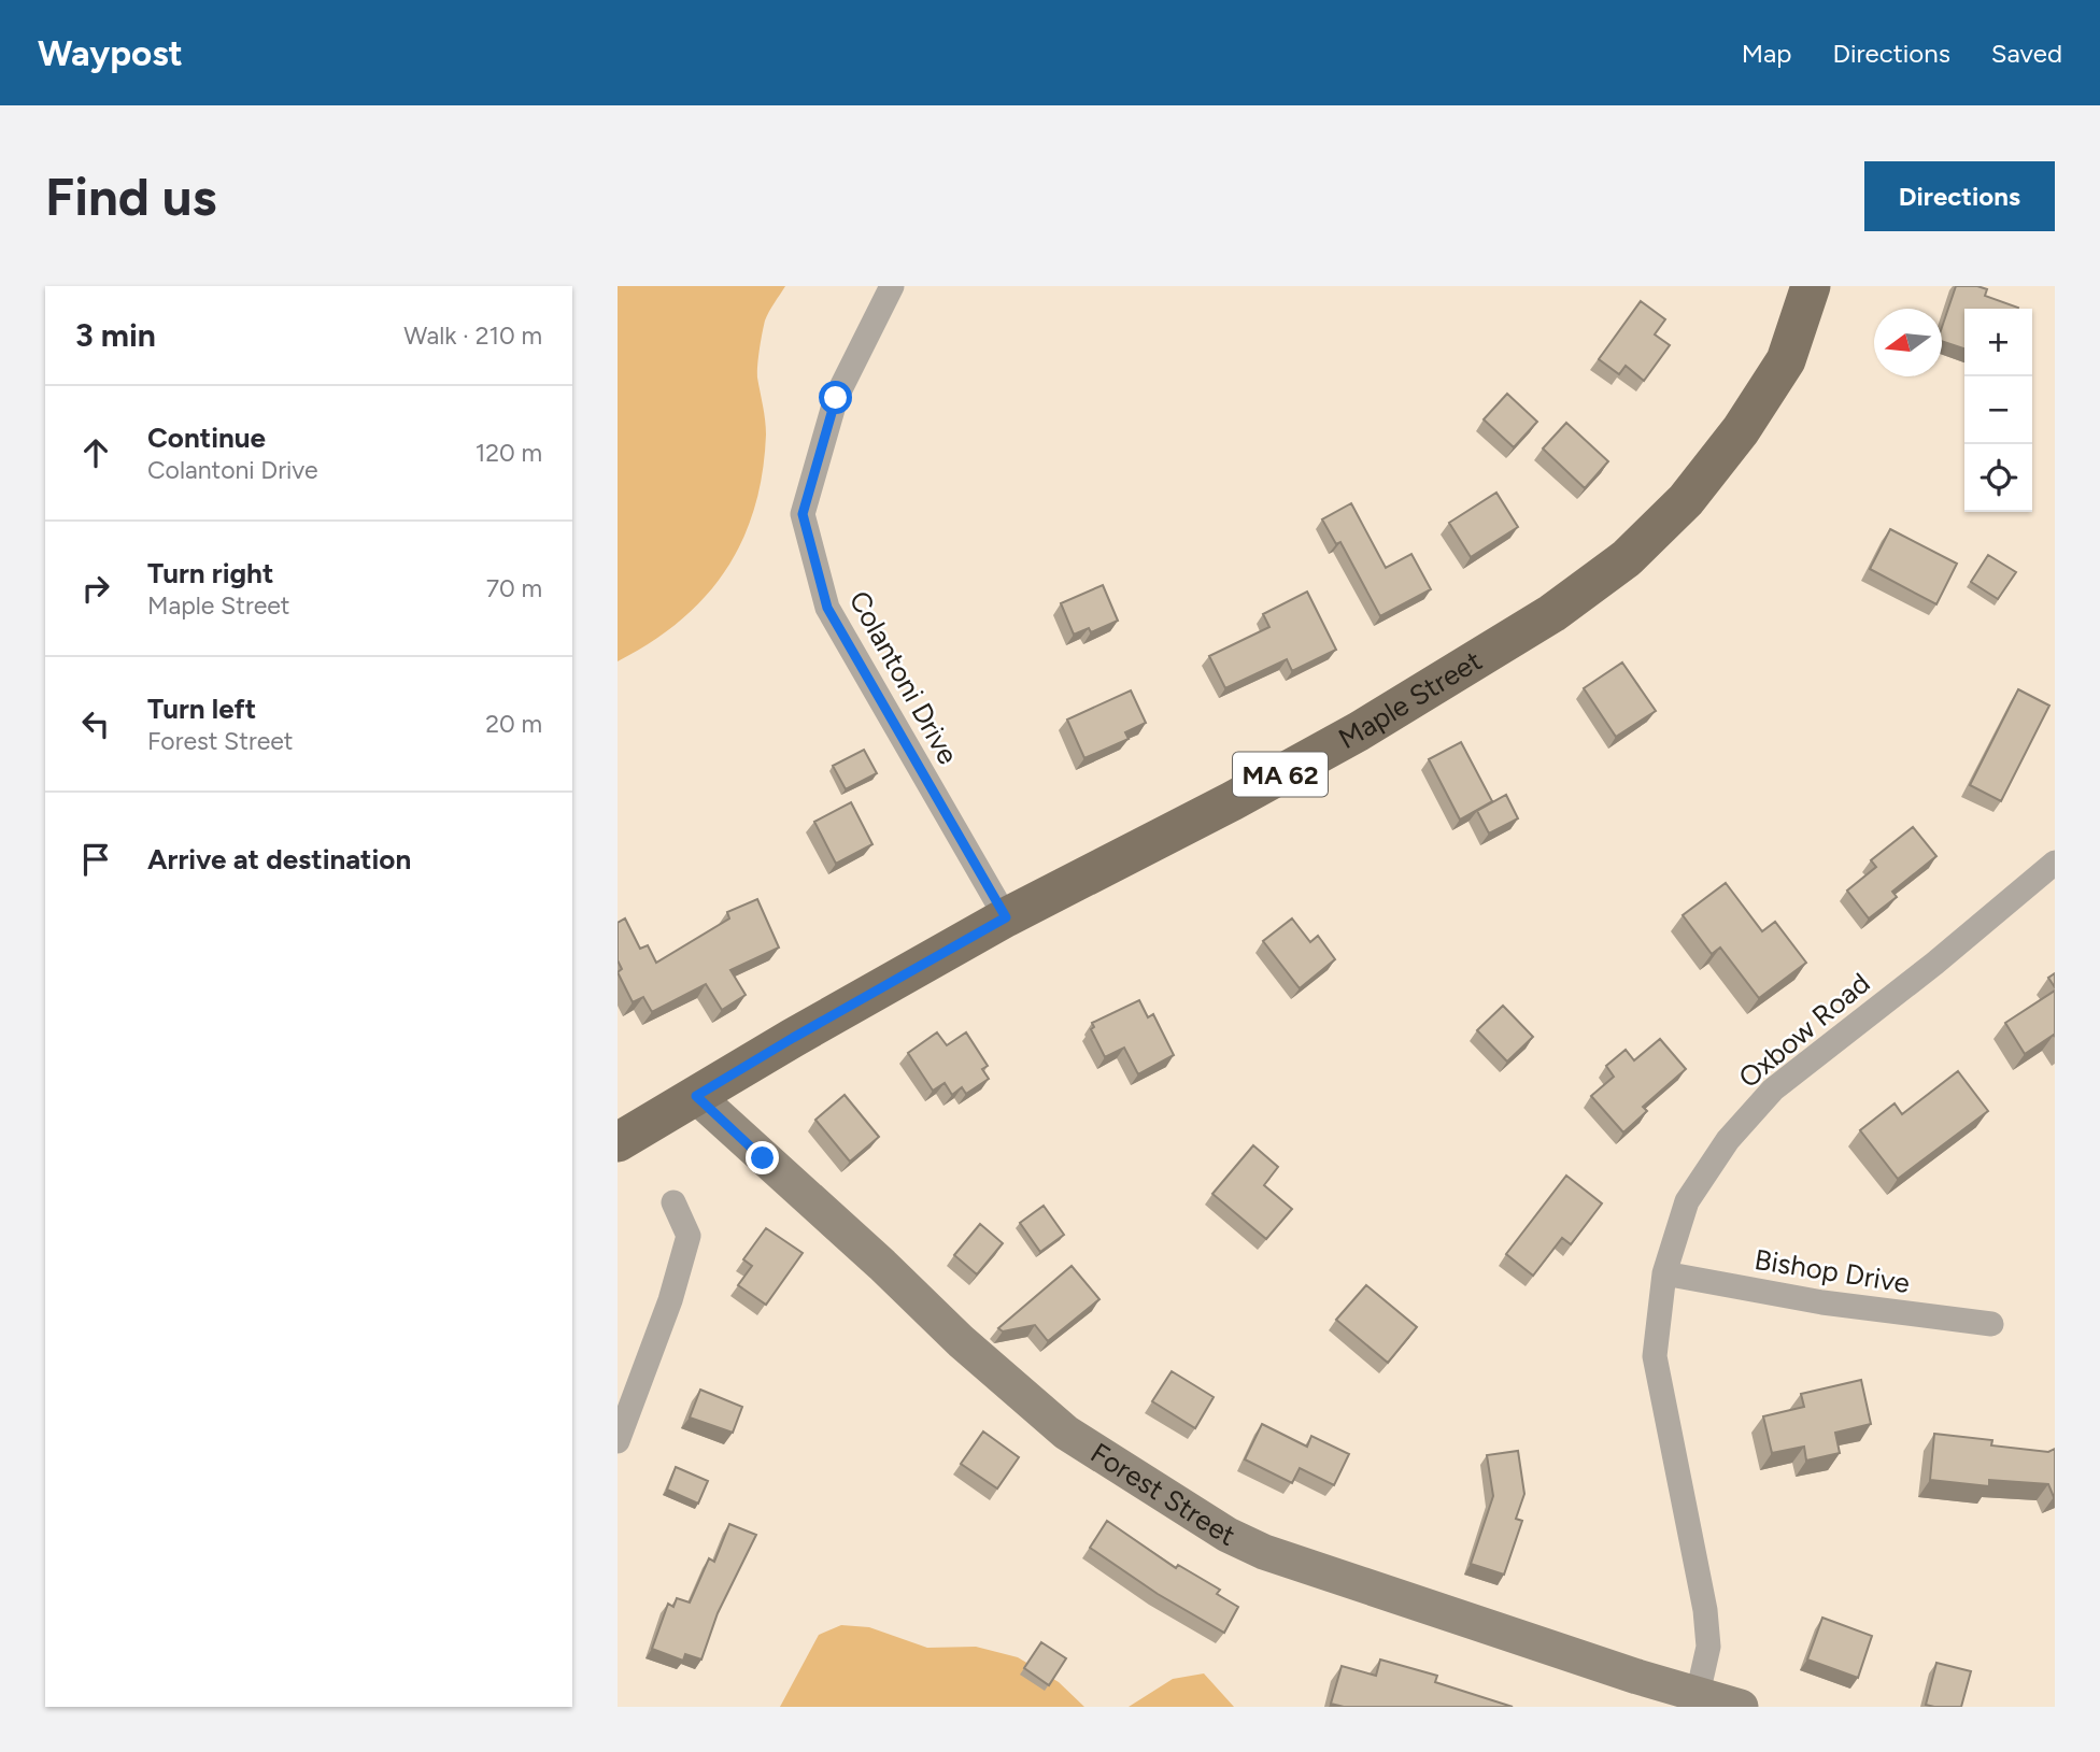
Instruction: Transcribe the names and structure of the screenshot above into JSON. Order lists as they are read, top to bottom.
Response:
{
  "streets": {
    "main road": ["Maple Street", "MA 62"],
    "street": [
      "Colantoni Drive",
      "Oxbow Road",
      "Bishop Drive",
      "Forest Street"
    ]
  },
  "crossings": [
    ["Colantoni Drive", "Maple Street"],
    ["Maple Street", "Forest Street"],
    ["Oxbow Road", "Bishop Drive"],
    ["Oxbow Road", "Forest Street"]
  ],
  "north": "left",
  "page": {
    "header": "Waypost",
    "nav": ["Map", "Directions", "Saved"],
    "buttons": "Directions",
    "title": "Find us",
    "heading": ["3 min", "Walk · 210 m"],
    "map_buttons": ["+", "−"],
    "list": [
      ["Continue", "Colantoni Drive", "120 m"],
      ["Turn right", "Maple Street", "70 m"],
      ["Turn left", "Forest Street", "20 m"],
      "Arrive at destination"
    ]
  }
}
